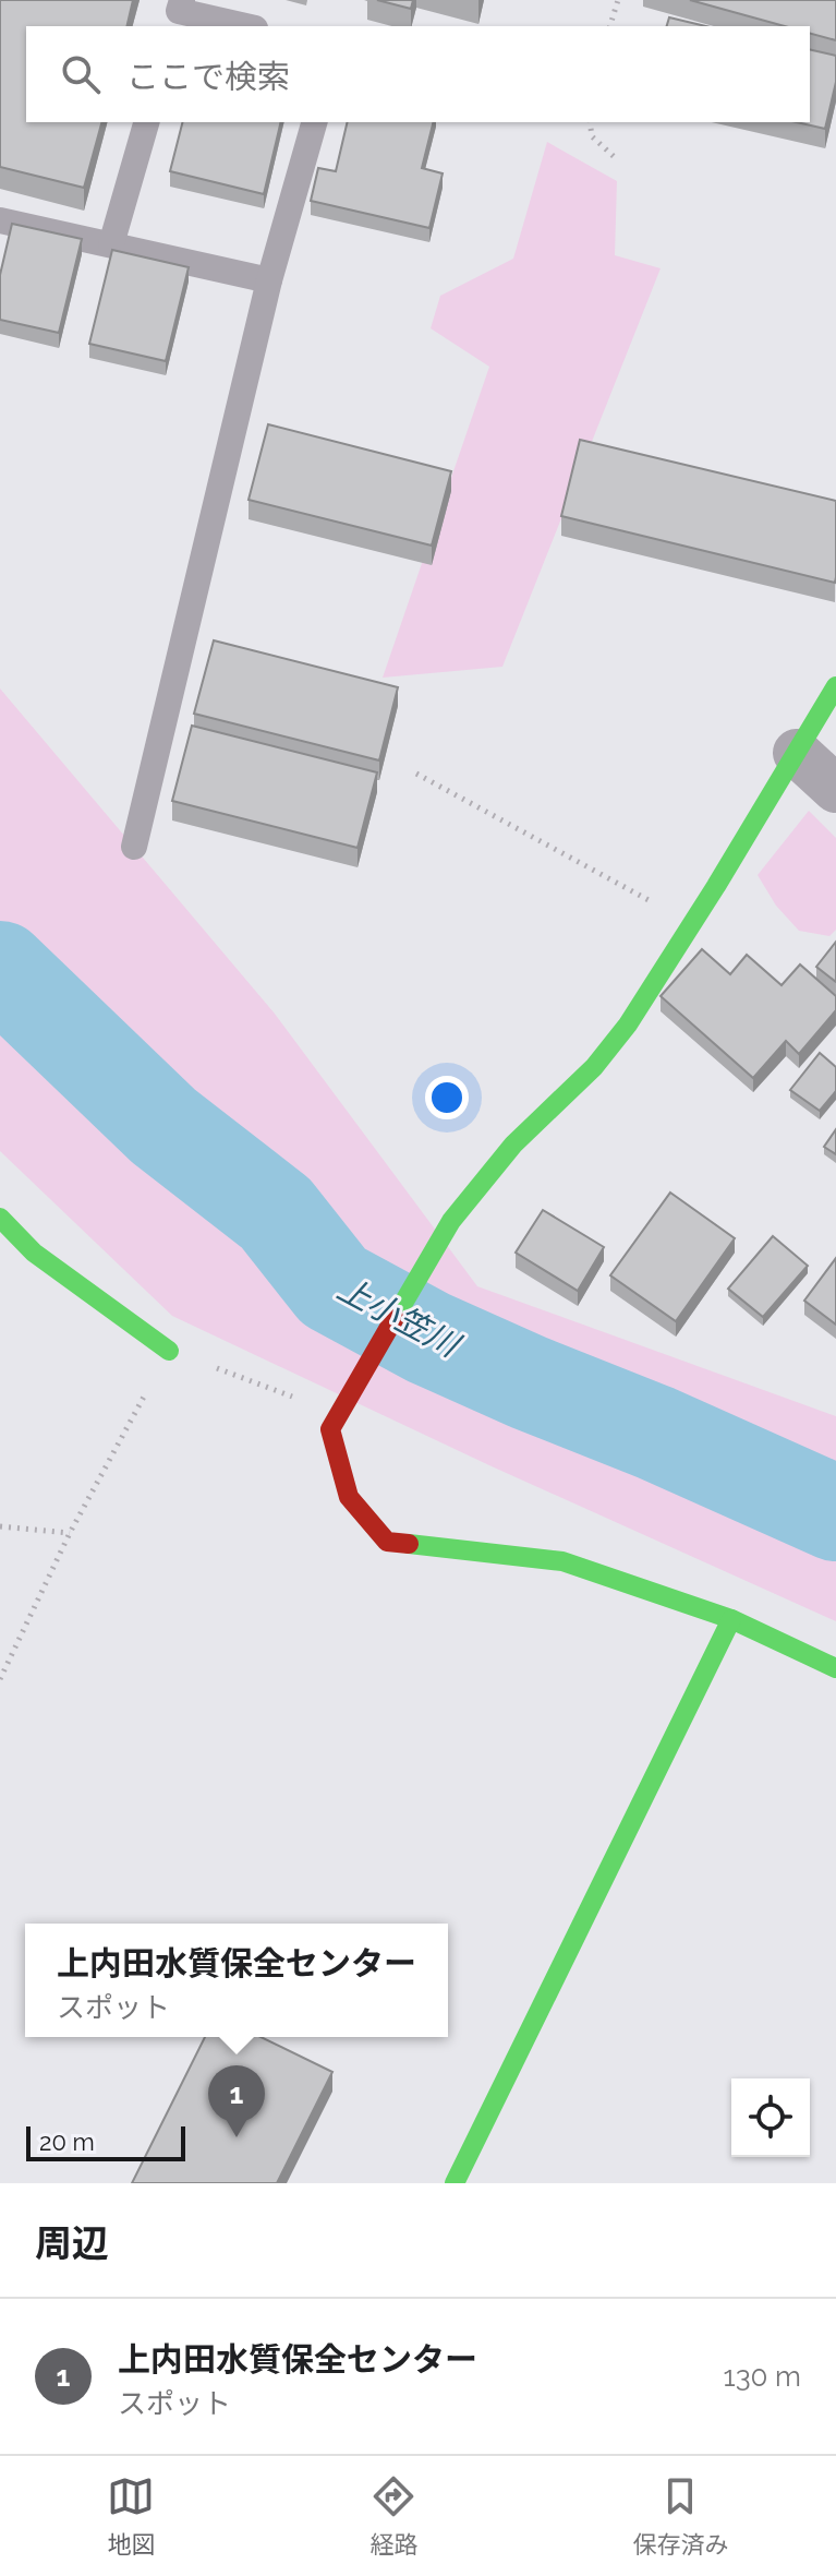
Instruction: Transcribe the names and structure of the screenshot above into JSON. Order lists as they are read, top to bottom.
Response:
{
  "water": ["上小笠川"],
  "scale_bar": "20 m",
  "page": {
    "search": "ここで検索",
    "popup": ["上内田水質保全センター", "スポット"],
    "pins": "1",
    "scale": "20 m",
    "heading": "周辺",
    "list": [
      {
        "mark": "1",
        "name": "上内田水質保全センター",
        "note": "スポット",
        "value": "130 m"
      }
    ],
    "nav": ["地図", "経路", "保存済み"]
  }
}
